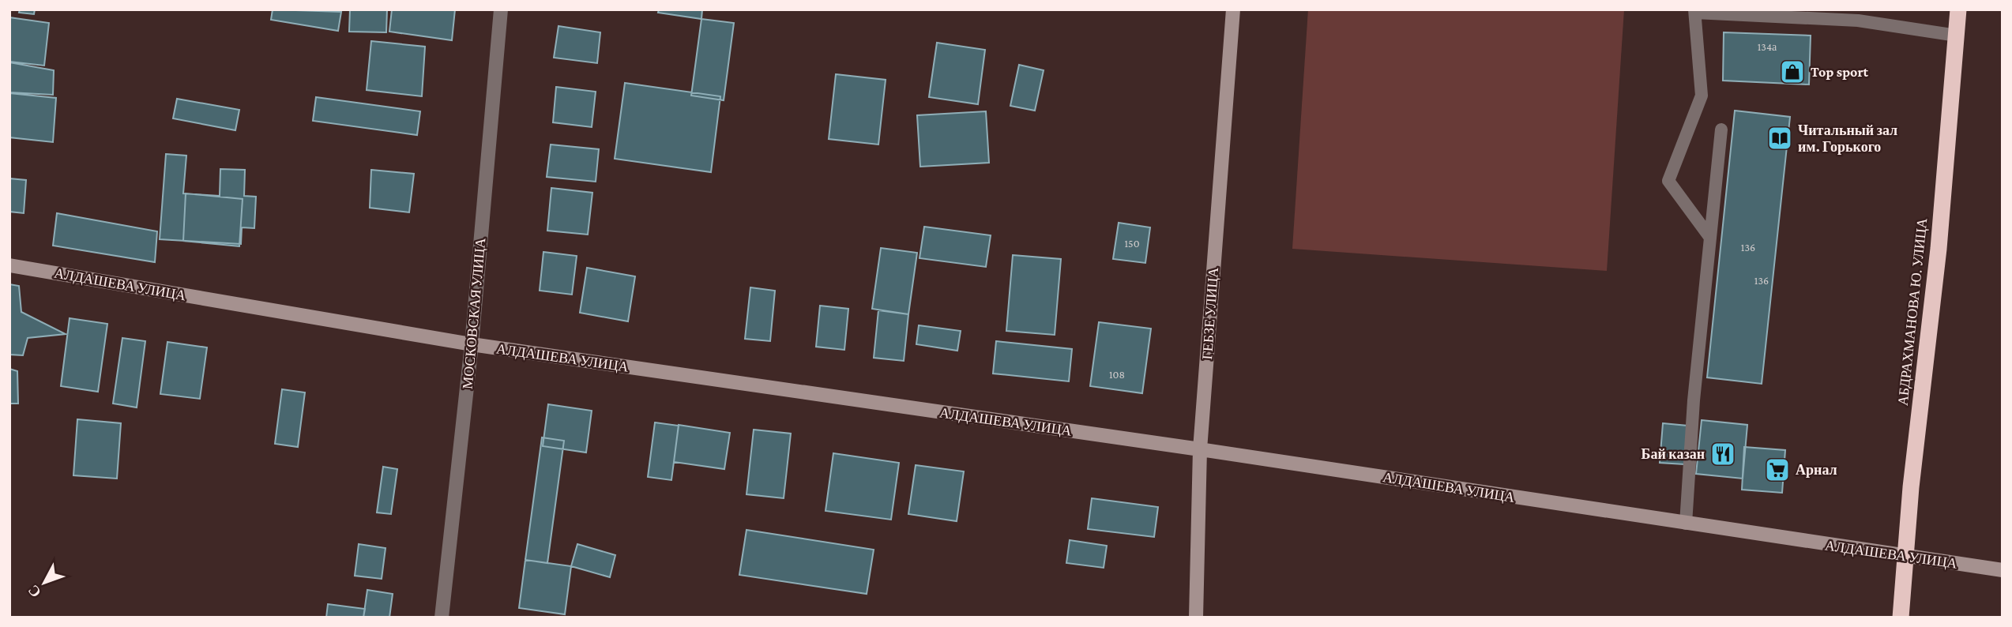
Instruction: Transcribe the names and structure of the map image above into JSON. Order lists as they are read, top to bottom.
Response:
{
  "streets": {
    "highway": ["АБДРАХМАНОВА Ю. УЛИЦА"],
    "street": ["АЛДАШЕВА УЛИЦА", "МОСКОВСКАЯ УЛИЦА", "ГЕБЗЕ УЛИЦА"]
  },
  "crossings": [
    ["АЛДАШЕВА УЛИЦА", "АБДРАХМАНОВА Ю. УЛИЦА"],
    ["АЛДАШЕВА УЛИЦА", "МОСКОВСКАЯ УЛИЦА"],
    ["АЛДАШЕВА УЛИЦА", "ГЕБЗЕ УЛИЦА"]
  ],
  "places": {
    "shop": ["Top sport"],
    "library": ["Читальный зал им. Горького"],
    "restaurant": ["Бай казан"],
    "supermarket": ["Арнал"]
  },
  "house_numbers": [
    "134а",
    "150",
    "136",
    "136",
    "108"
  ],
  "north": "bottom left"
}
